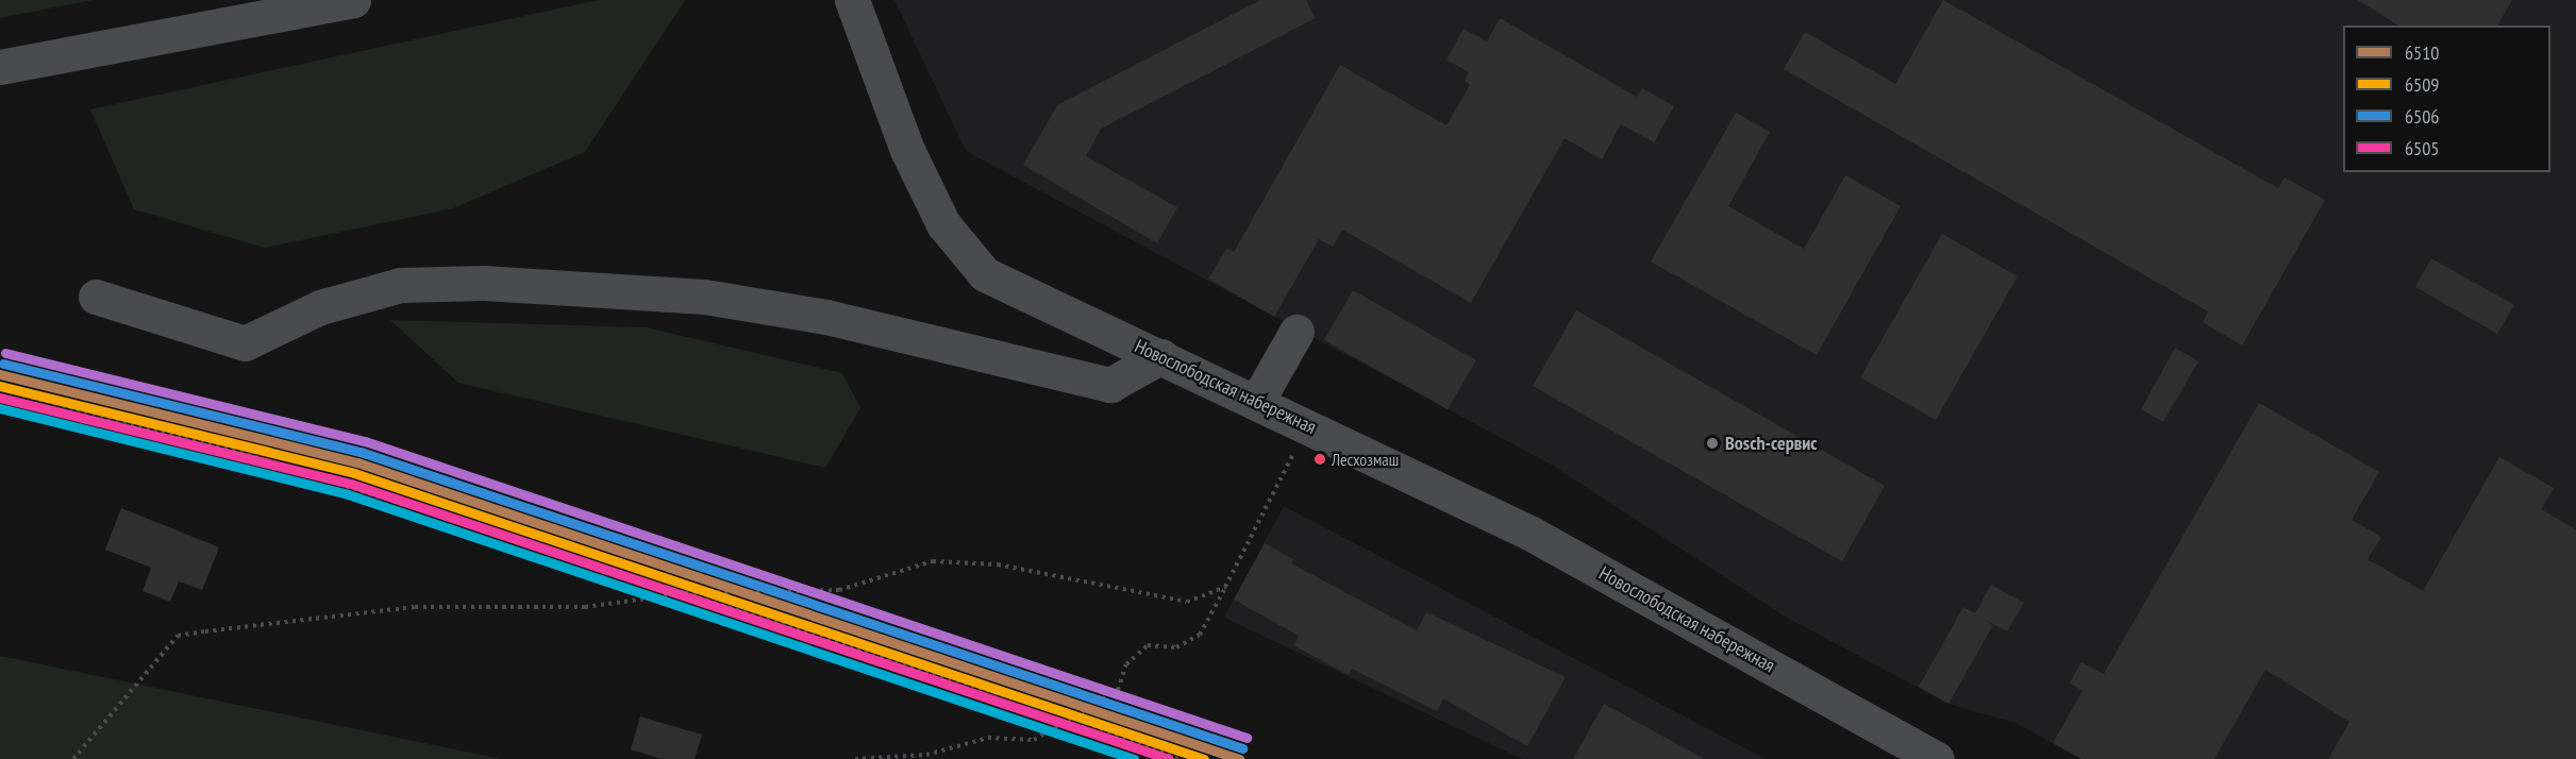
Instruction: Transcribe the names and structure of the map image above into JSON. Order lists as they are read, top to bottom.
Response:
{
  "streets": {
    "street": ["Новослободская набережная"]
  },
  "places": ["Bosch-сервис", "Лесхозмаш"],
  "lines": [
    "transit line 6506",
    "transit line 6510",
    "transit line 6509",
    "transit line 6505"
  ],
  "legend": [
    "6510",
    "6509",
    "6506",
    "6505"
  ]
}
